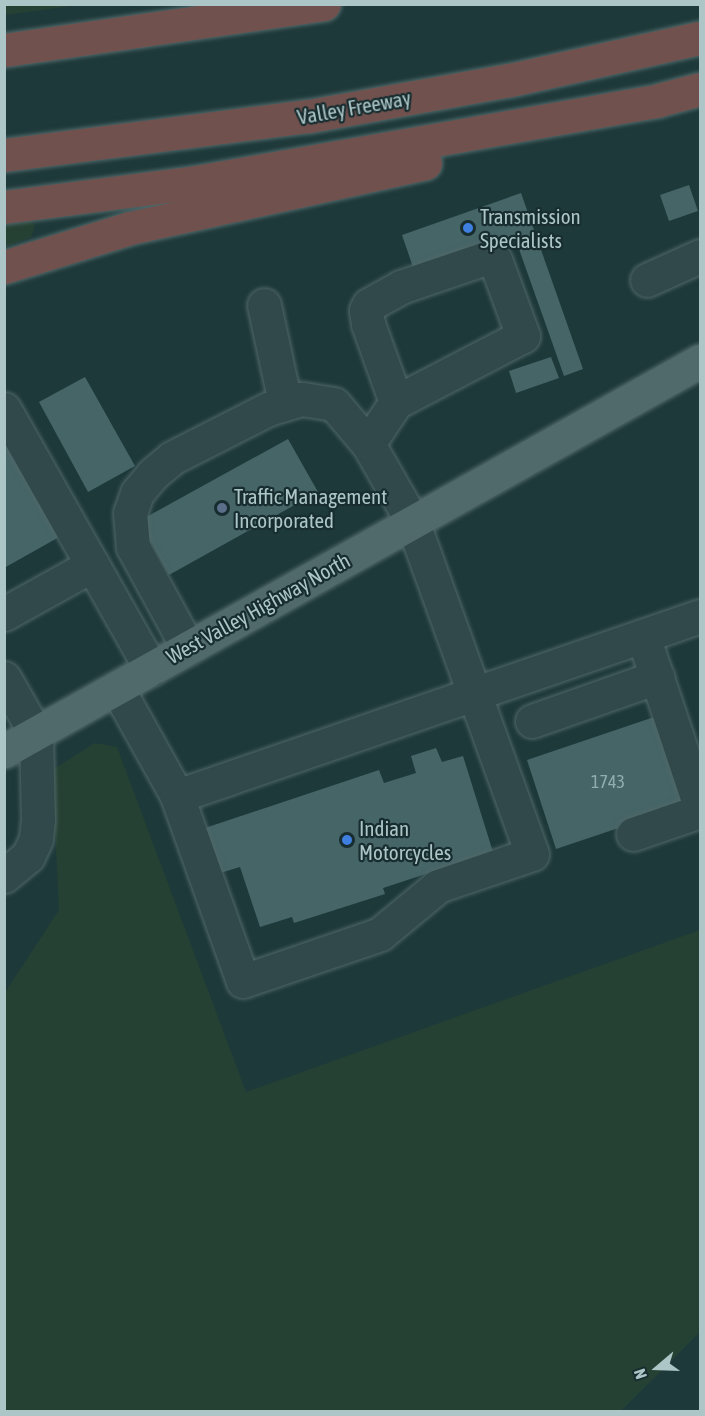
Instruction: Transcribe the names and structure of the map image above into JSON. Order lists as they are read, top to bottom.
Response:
{
  "streets": {
    "highway": ["Valley Freeway"],
    "main road": ["West Valley Highway North"]
  },
  "places": ["Transmission Specialists", "Traffic Management Incorporated", "Indian Motorcycles"],
  "house_numbers": ["1743"],
  "north": "left"
}
